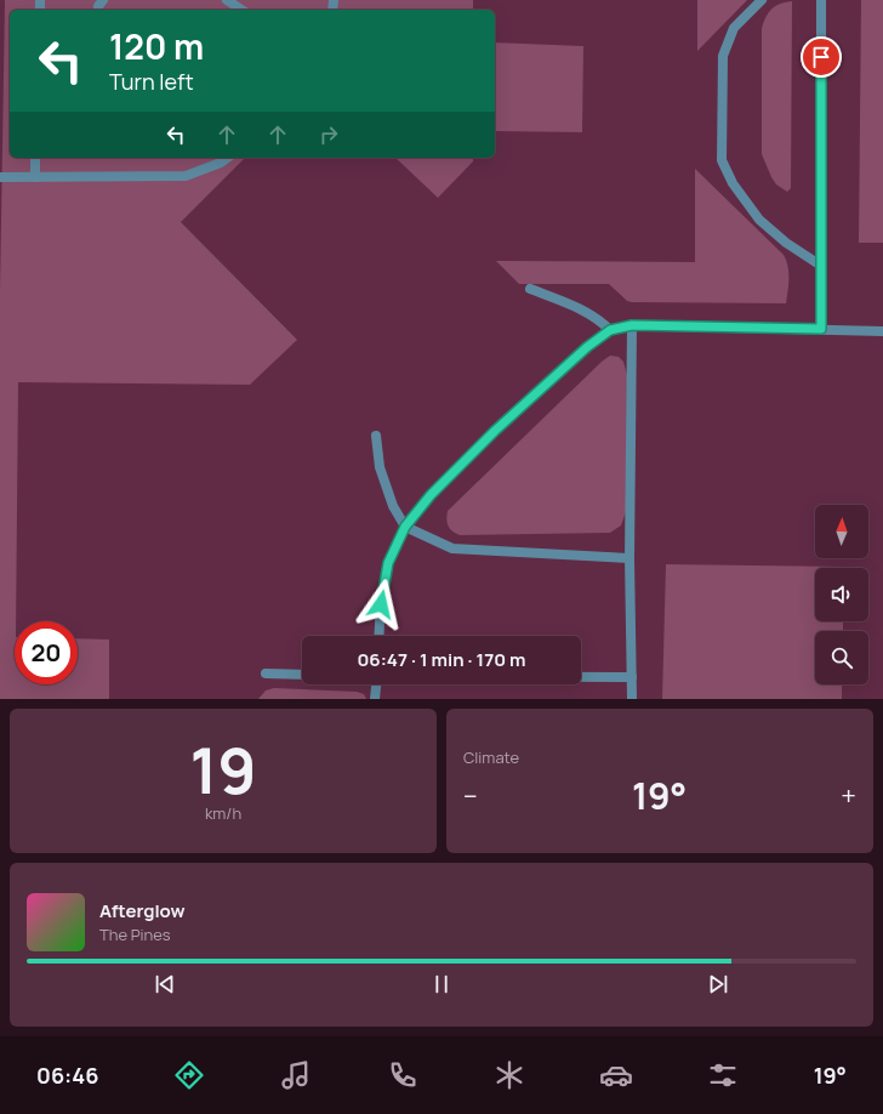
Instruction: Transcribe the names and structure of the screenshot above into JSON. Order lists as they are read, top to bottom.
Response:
{
  "north": "top",
  "page": {
    "turn": ["120 m", "Turn left"],
    "limit": "20",
    "trip": "06:47 · 1 min · 170 m",
    "tile": [
      ["19", "km/h"],
      "Climate"
    ],
    "heat": ["−", "19°", "+"],
    "song": ["Afterglow", "The Pines"],
    "tabs": ["06:46", "19°"]
  }
}
